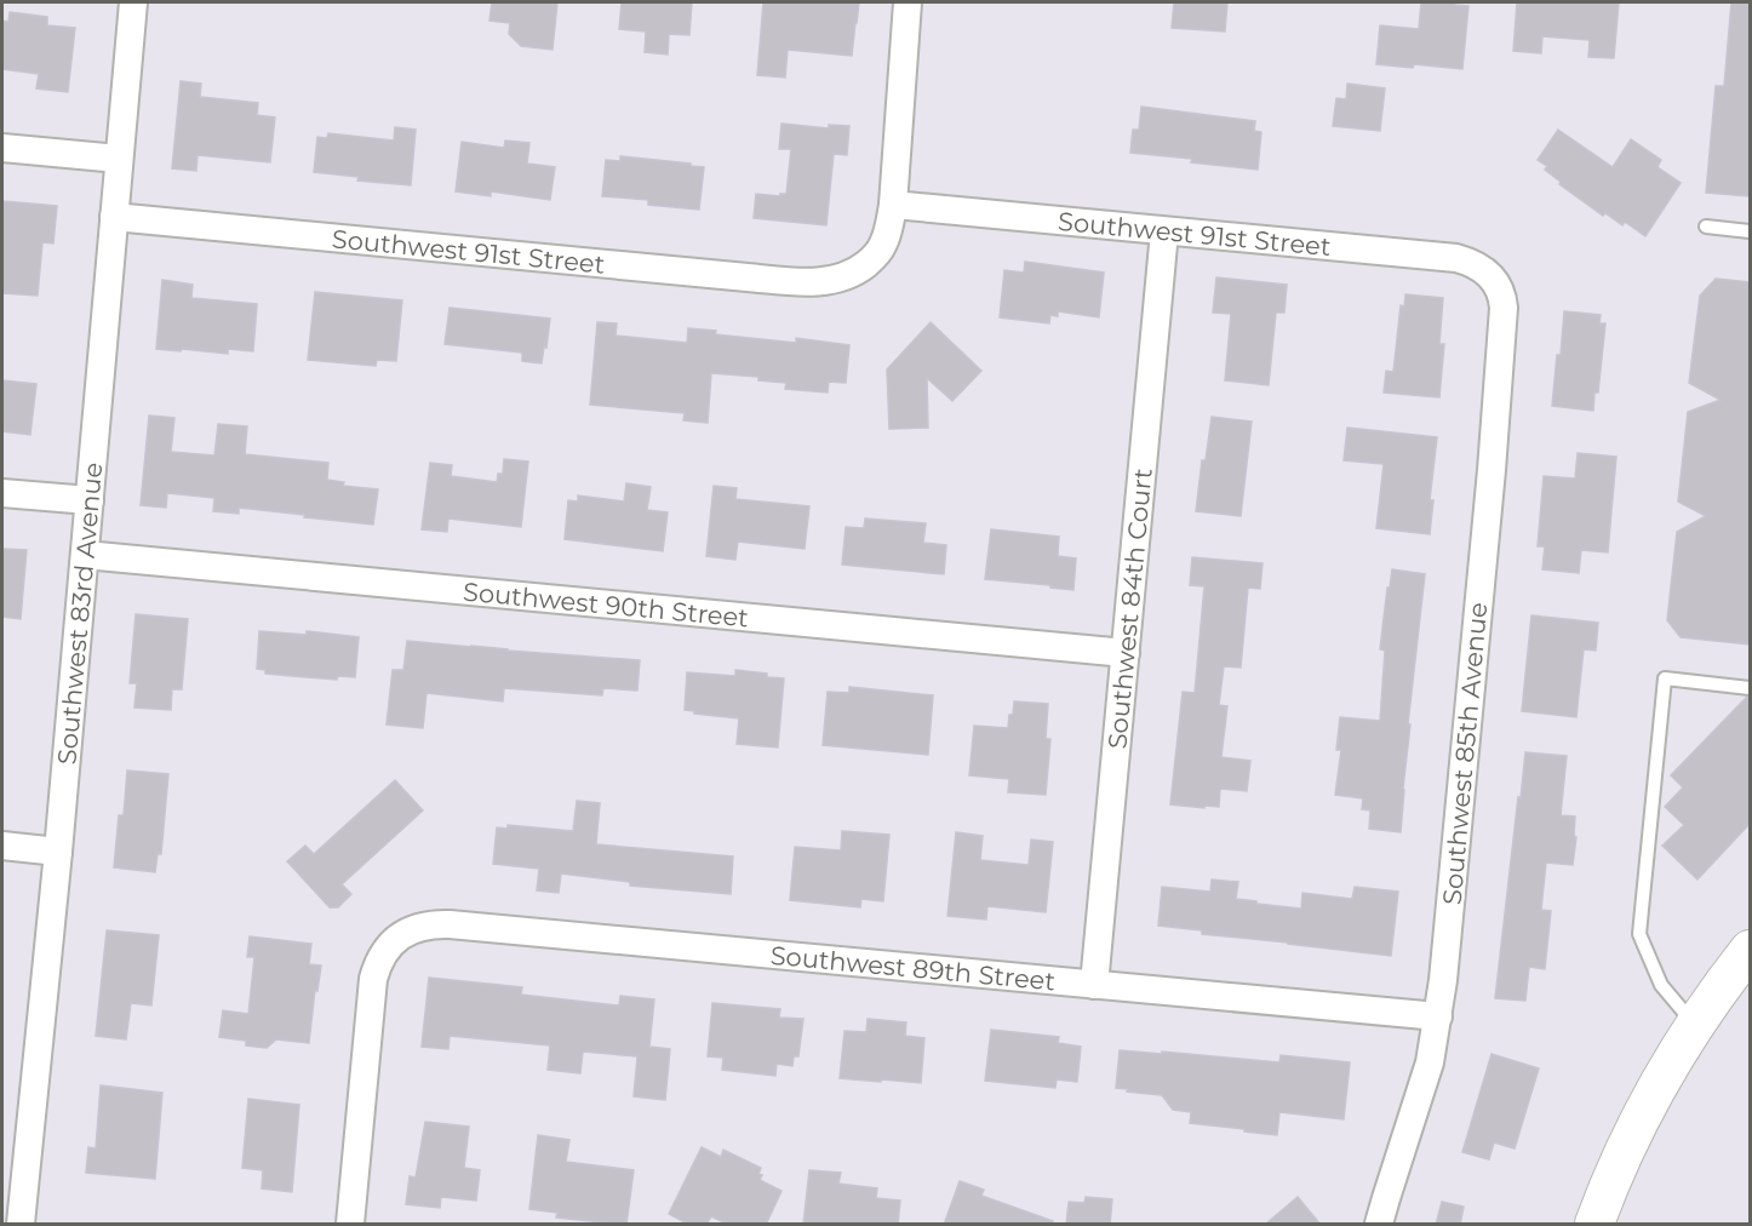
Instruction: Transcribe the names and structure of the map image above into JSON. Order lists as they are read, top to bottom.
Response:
{
  "streets": {
    "street": [
      "Southwest 91st Street",
      "Southwest 90th Street",
      "Southwest 84th Court",
      "Southwest 83rd Avenue",
      "Southwest 85th Avenue",
      "Southwest 89th Street"
    ]
  },
  "crossings": [
    ["Southwest 91st Street", "Southwest 84th Court"],
    ["Southwest 91st Street", "Southwest 83rd Avenue"],
    ["Southwest 91st Street", "Southwest 85th Avenue"],
    ["Southwest 90th Street", "Southwest 84th Court"],
    ["Southwest 90th Street", "Southwest 83rd Avenue"],
    ["Southwest 84th Court", "Southwest 89th Street"],
    ["Southwest 85th Avenue", "Southwest 89th Street"]
  ]
}
